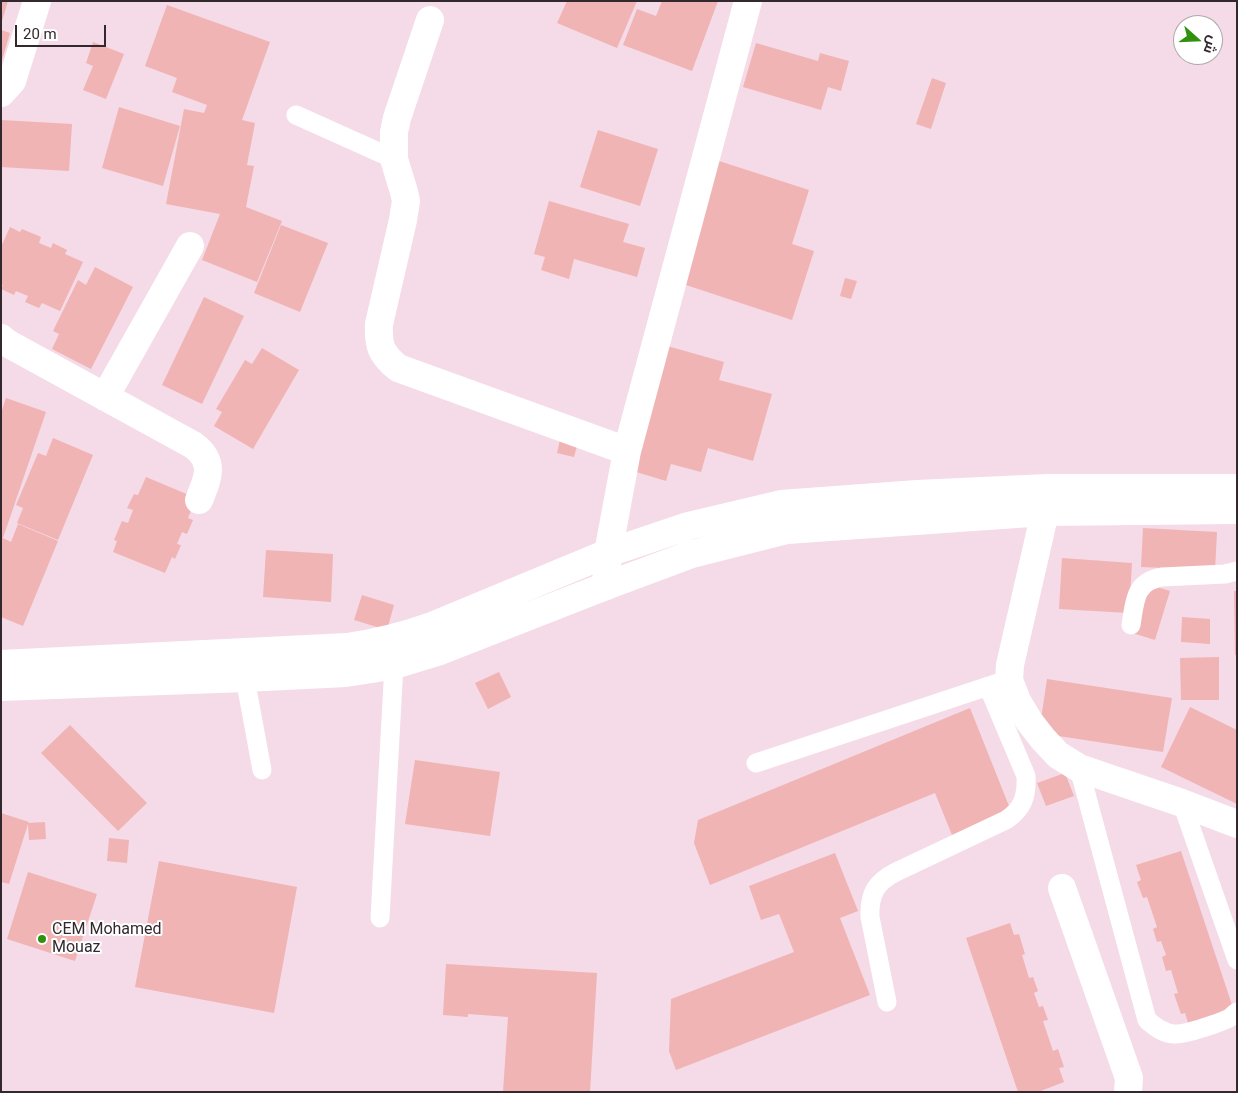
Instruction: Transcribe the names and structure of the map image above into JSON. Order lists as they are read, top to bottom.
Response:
{
  "places": ["CEM Mohamed Mouaz"],
  "scale_bar": "20 m",
  "north": "right"
}
